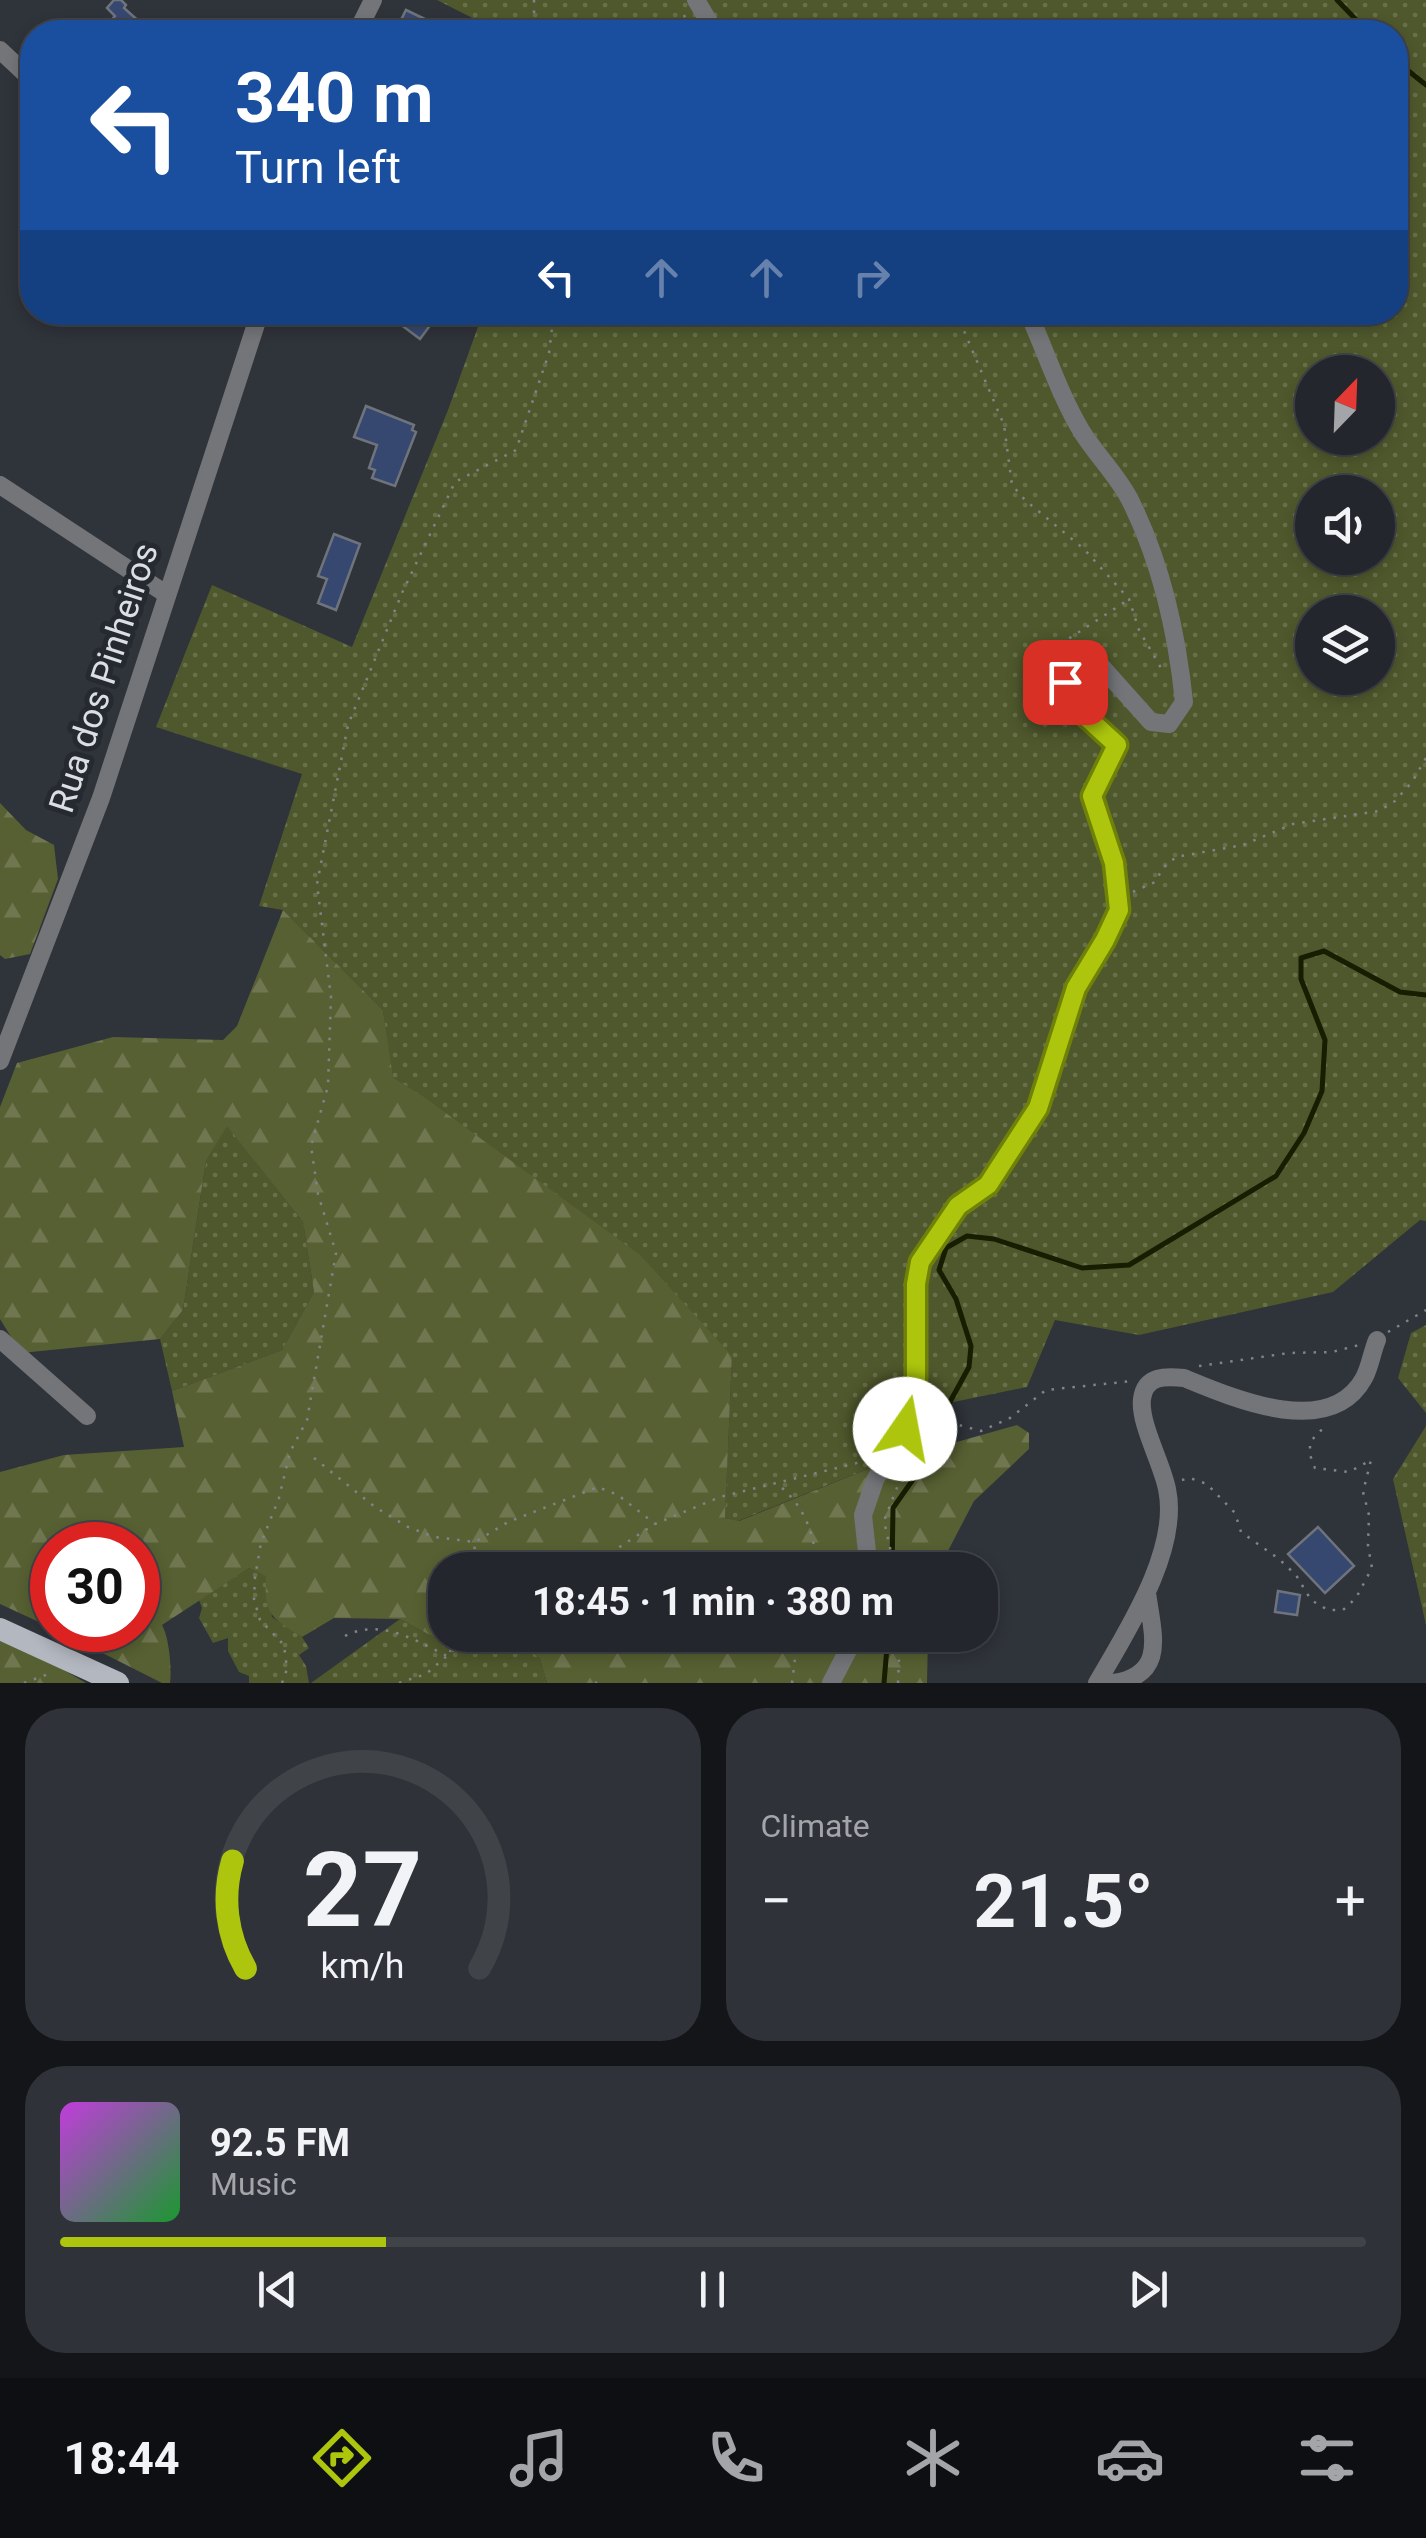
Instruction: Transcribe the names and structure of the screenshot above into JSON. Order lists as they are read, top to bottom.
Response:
{
  "streets": {
    "street": ["Rua dos Pinheiros"]
  },
  "north": "top right",
  "page": {
    "turn": ["340 m", "Turn left"],
    "limit": "30",
    "trip": "18:45 · 1 min · 380 m",
    "tile": "Climate",
    "heat": ["−", "21.5°", "+"],
    "song": ["92.5 FM", "Music"],
    "tabs": "18:44",
    "gauge": ["27", "km/h"]
  }
}
